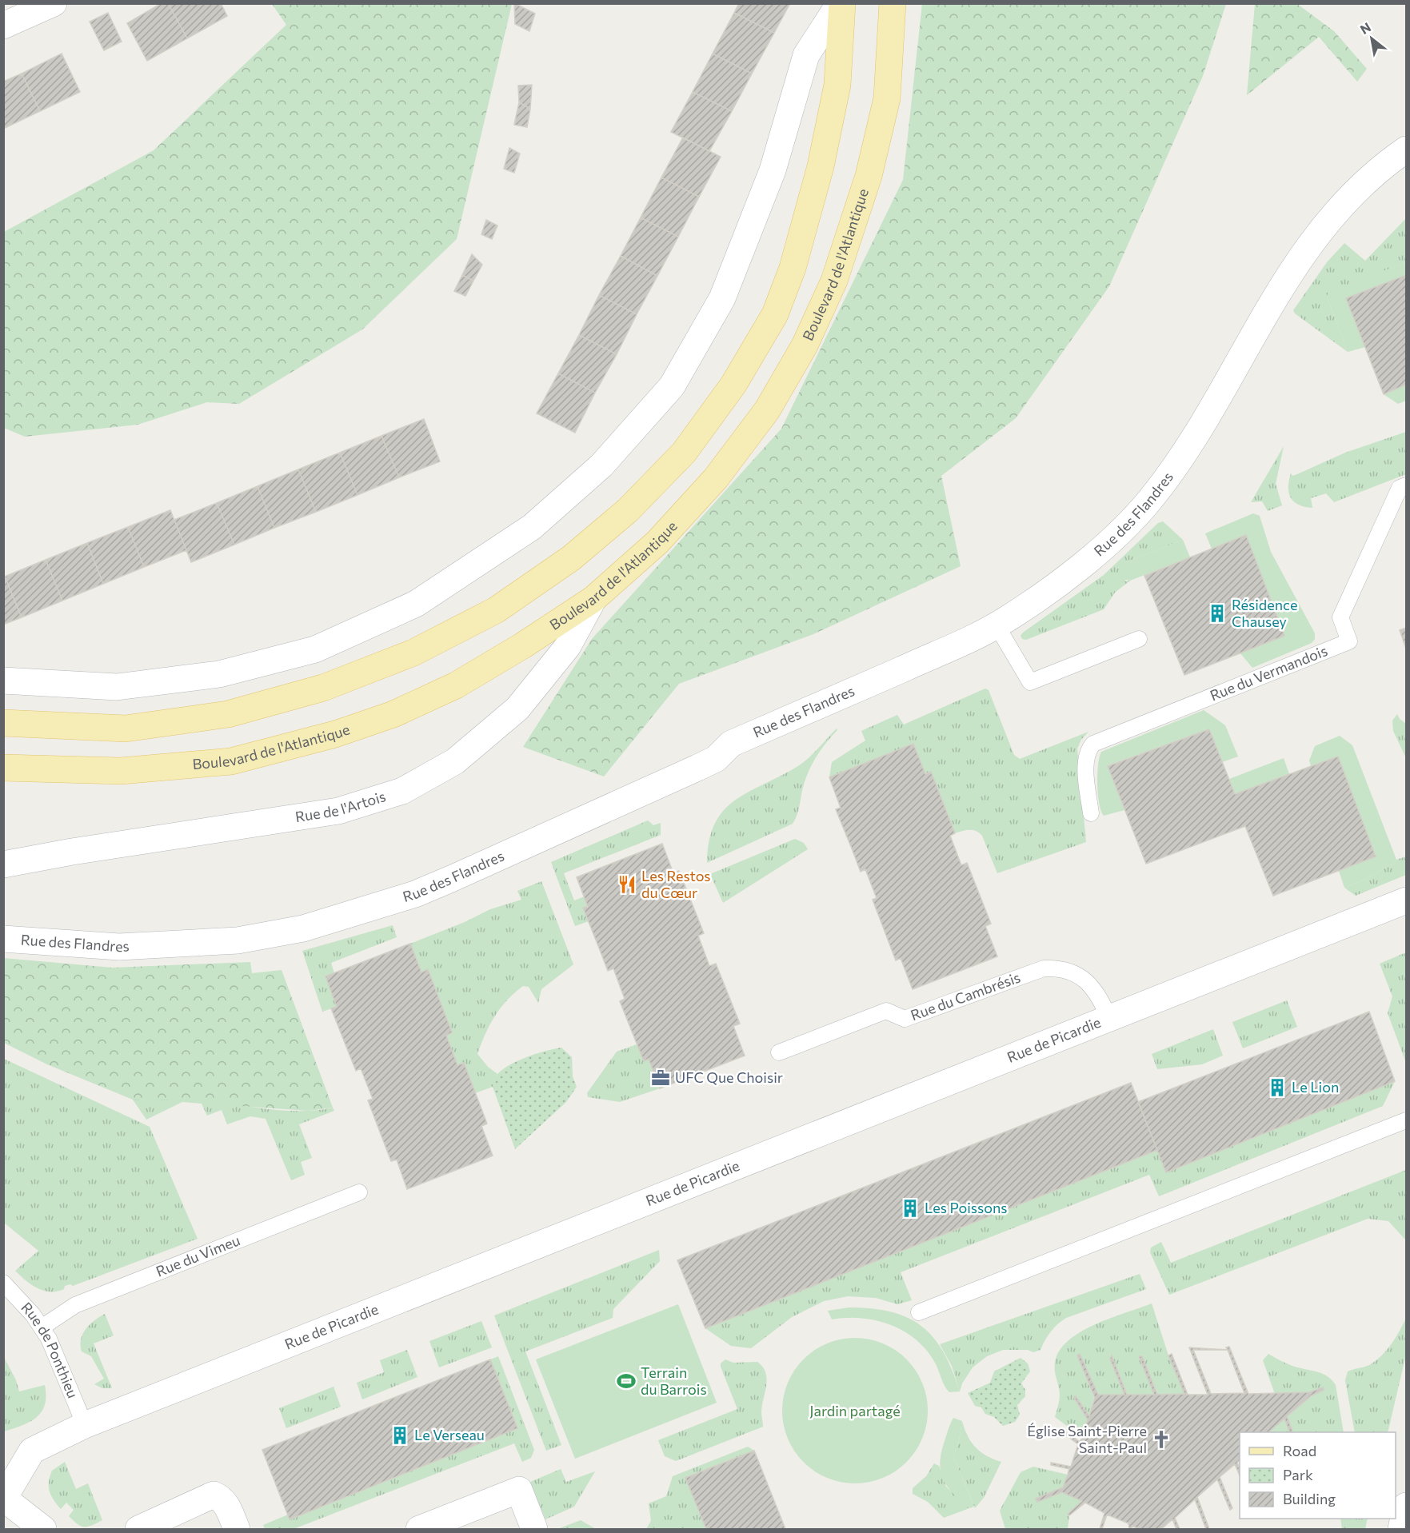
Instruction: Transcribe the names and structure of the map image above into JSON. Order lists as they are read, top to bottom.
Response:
{
  "streets": {
    "main road": ["Boulevard de l'Atlantique"],
    "street": ["Rue des Flandres", "Rue de l'Artois", "Rue de Picardie"],
    "lane": [
      "Rue du Vermandois",
      "Rue du Cambrésis",
      "Rue du Vimeu",
      "Rue de Ponthieu"
    ]
  },
  "crossings": [
    ["Boulevard de l'Atlantique", "Rue de l'Artois"],
    ["Rue du Cambrésis", "Rue de Picardie"],
    ["Rue de Picardie", "Rue de Ponthieu"],
    ["Rue du Vimeu", "Rue de Ponthieu"]
  ],
  "parks": ["Jardin partagé"],
  "places": {
    "building": [
      "Résidence Chausey",
      "Le Lion",
      "Les Poissons",
      "Le Verseau"
    ],
    "restaurant": ["Les Restos du Cœur"],
    "office": ["UFC Que Choisir"],
    "sports": ["Terrain du Barrois"],
    "church": ["Église Saint-Pierre Saint-Paul"]
  },
  "legend": ["Road", "Park", "Building"],
  "north": "top left"
}
